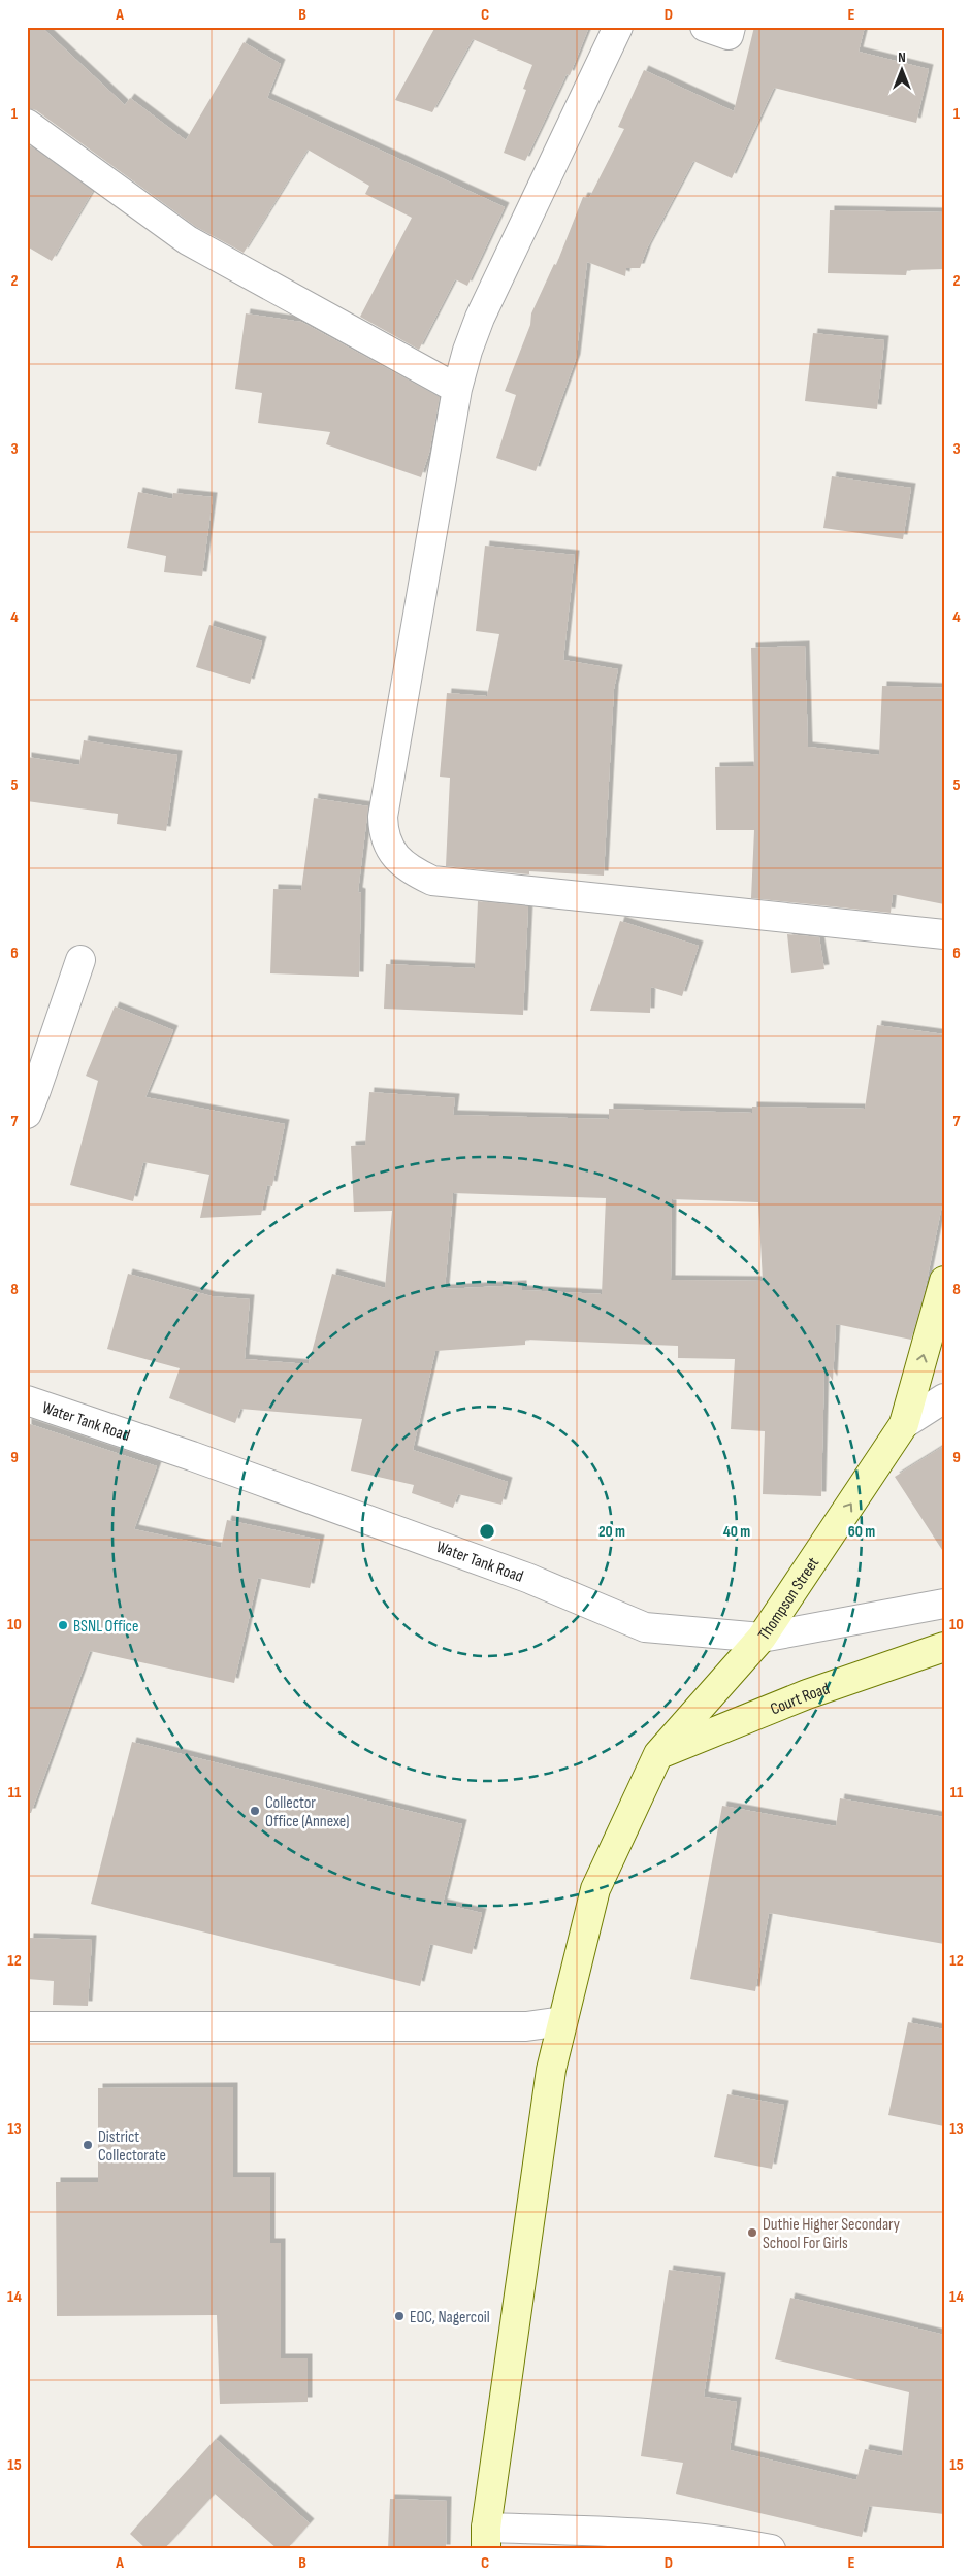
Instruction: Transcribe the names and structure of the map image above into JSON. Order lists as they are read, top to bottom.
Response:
{
  "streets": {
    "main road": ["Thompson Street", "Court Road"],
    "street": ["Water Tank Road"]
  },
  "crossings": [
    ["Water Tank Road", "Thompson Street"],
    ["Thompson Street", "Court Road"]
  ],
  "places": [
    "BSNL Office",
    "Collector Office (Annexe)",
    "District Collectorate",
    "Duthie Higher Secondary School For Girls",
    "EOC, Nagercoil"
  ],
  "north": "top",
  "grid": {
    "columns": [
      "A",
      "B",
      "C",
      "D",
      "E"
    ],
    "rows": [
      "1",
      "2",
      "3",
      "4",
      "5",
      "6",
      "7",
      "8",
      "9",
      "10",
      "11",
      "12",
      "13",
      "14",
      "15"
    ]
  },
  "rings": ["20 m", "40 m", "60 m"]
}
